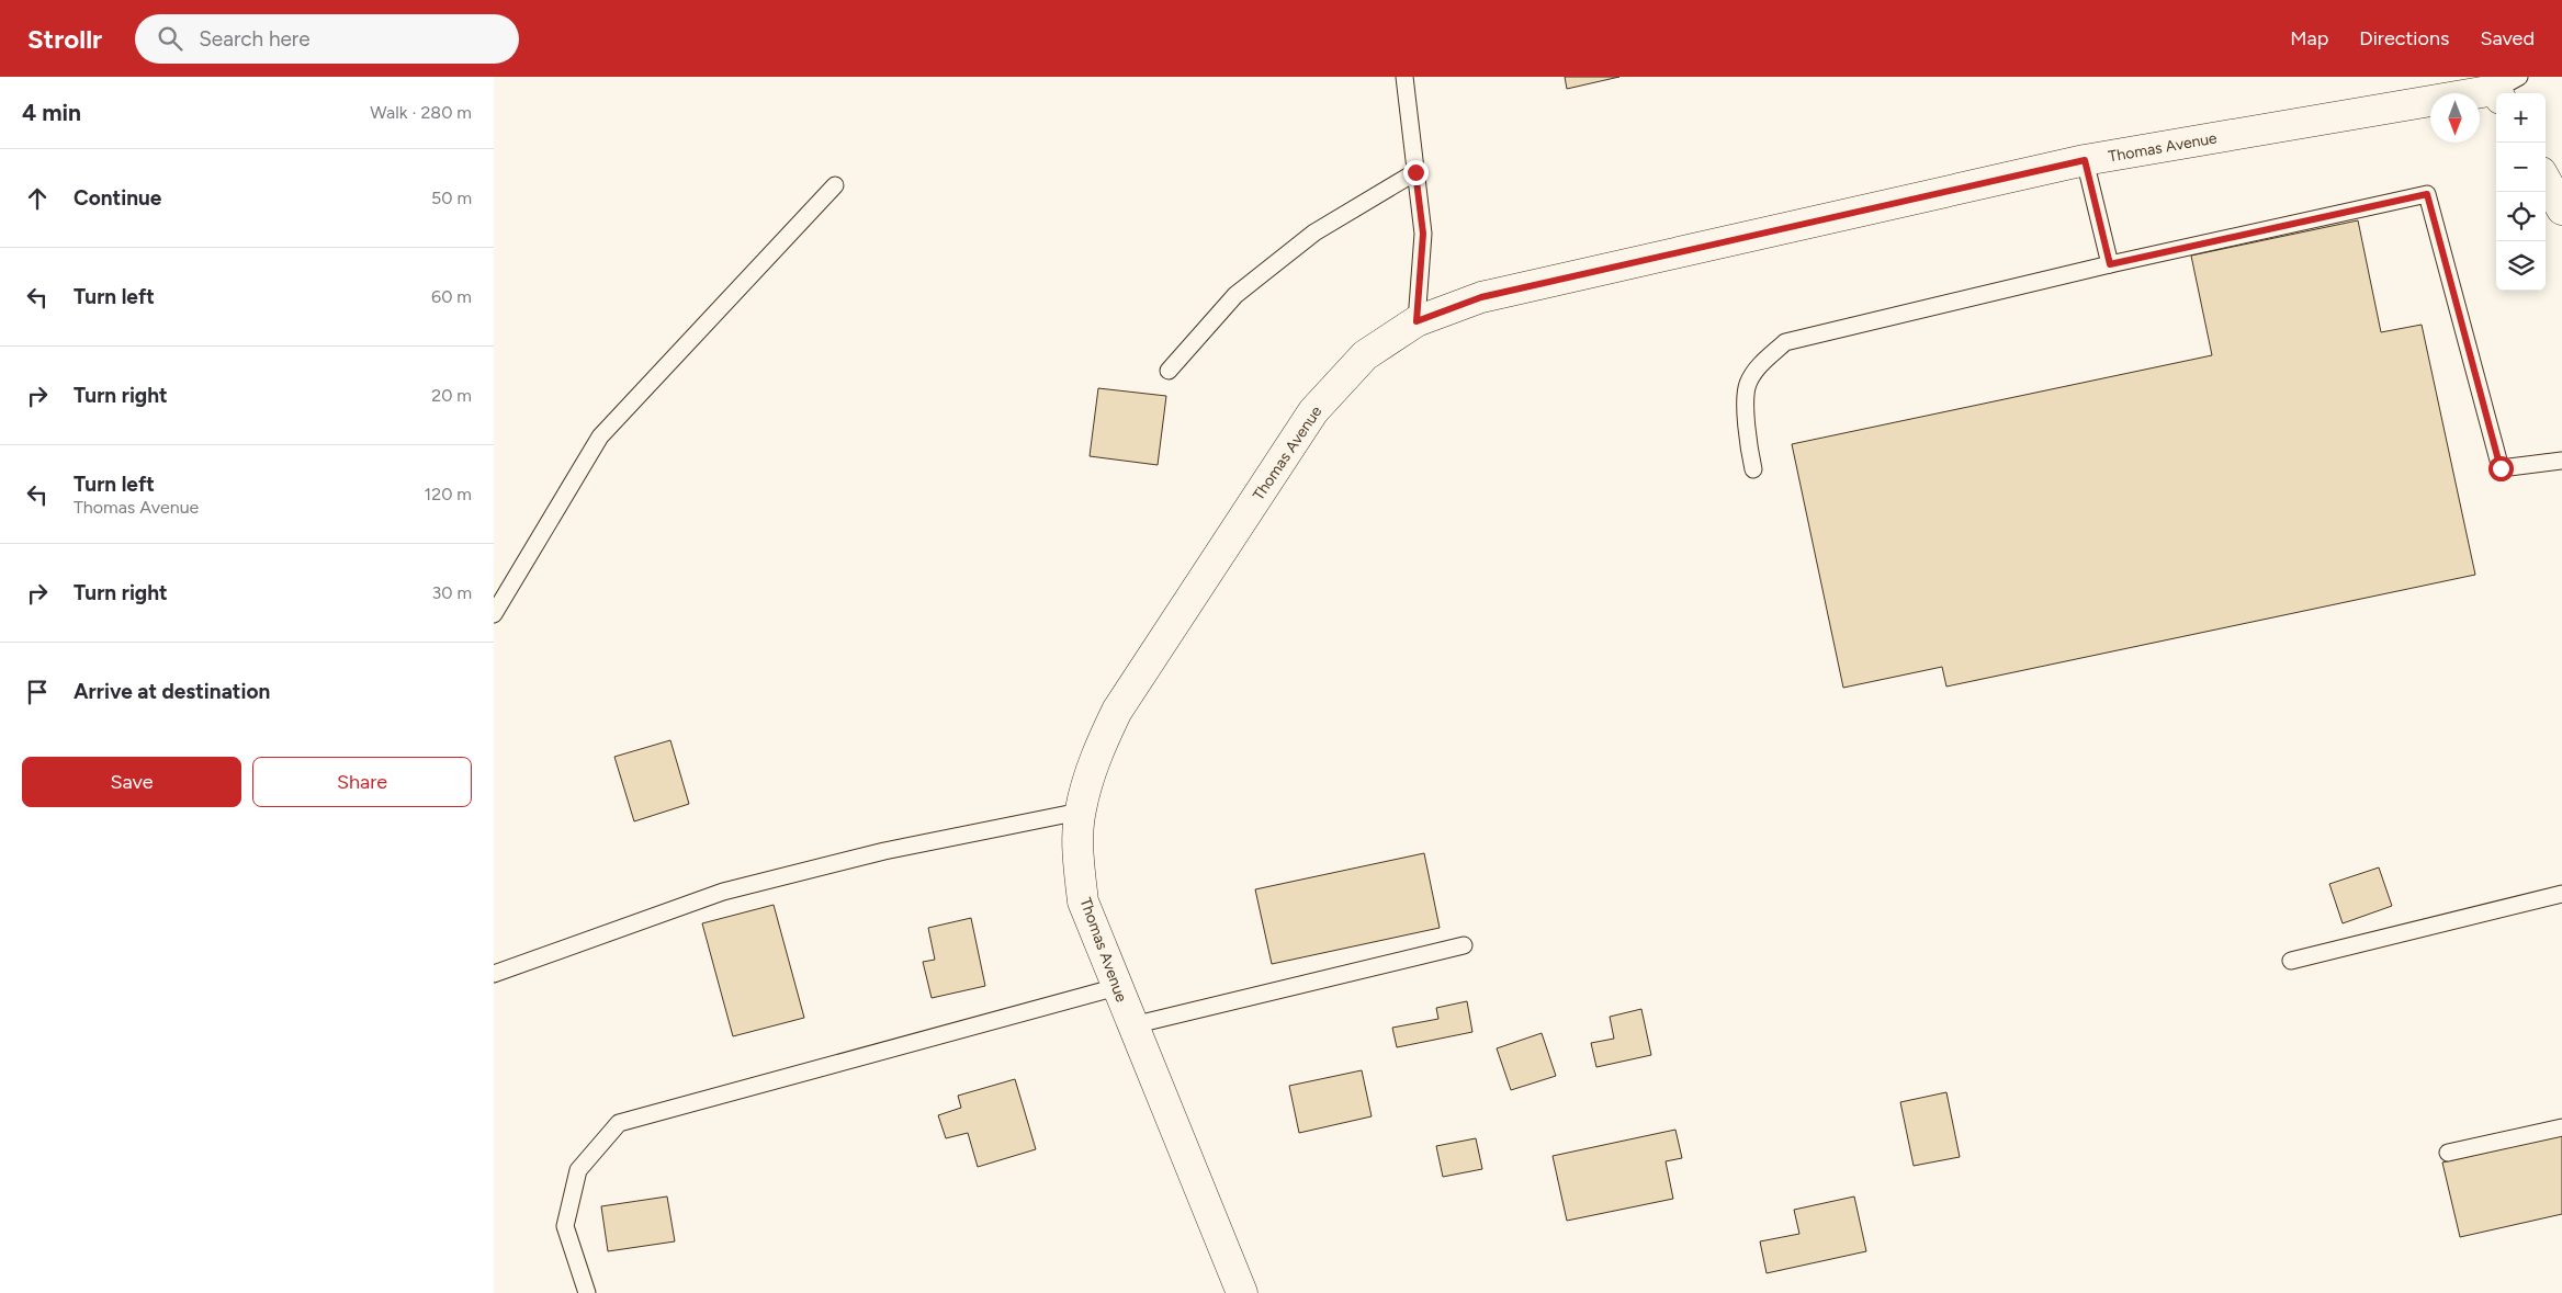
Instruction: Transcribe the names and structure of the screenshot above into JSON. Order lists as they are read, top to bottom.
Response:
{
  "streets": {
    "street": ["Thomas Avenue"]
  },
  "north": "bottom",
  "page": {
    "header": "Strollr",
    "search": "Search here",
    "nav": ["Map", "Directions", "Saved"],
    "heading": ["4 min", "Walk · 280 m"],
    "map_buttons": ["+", "−"],
    "list": [
      ["Continue", "50 m"],
      ["Turn left", "60 m"],
      ["Turn right", "20 m"],
      ["Turn left", "Thomas Avenue", "120 m"],
      ["Turn right", "30 m"],
      "Arrive at destination"
    ],
    "buttons": ["Save", "Share"]
  }
}
